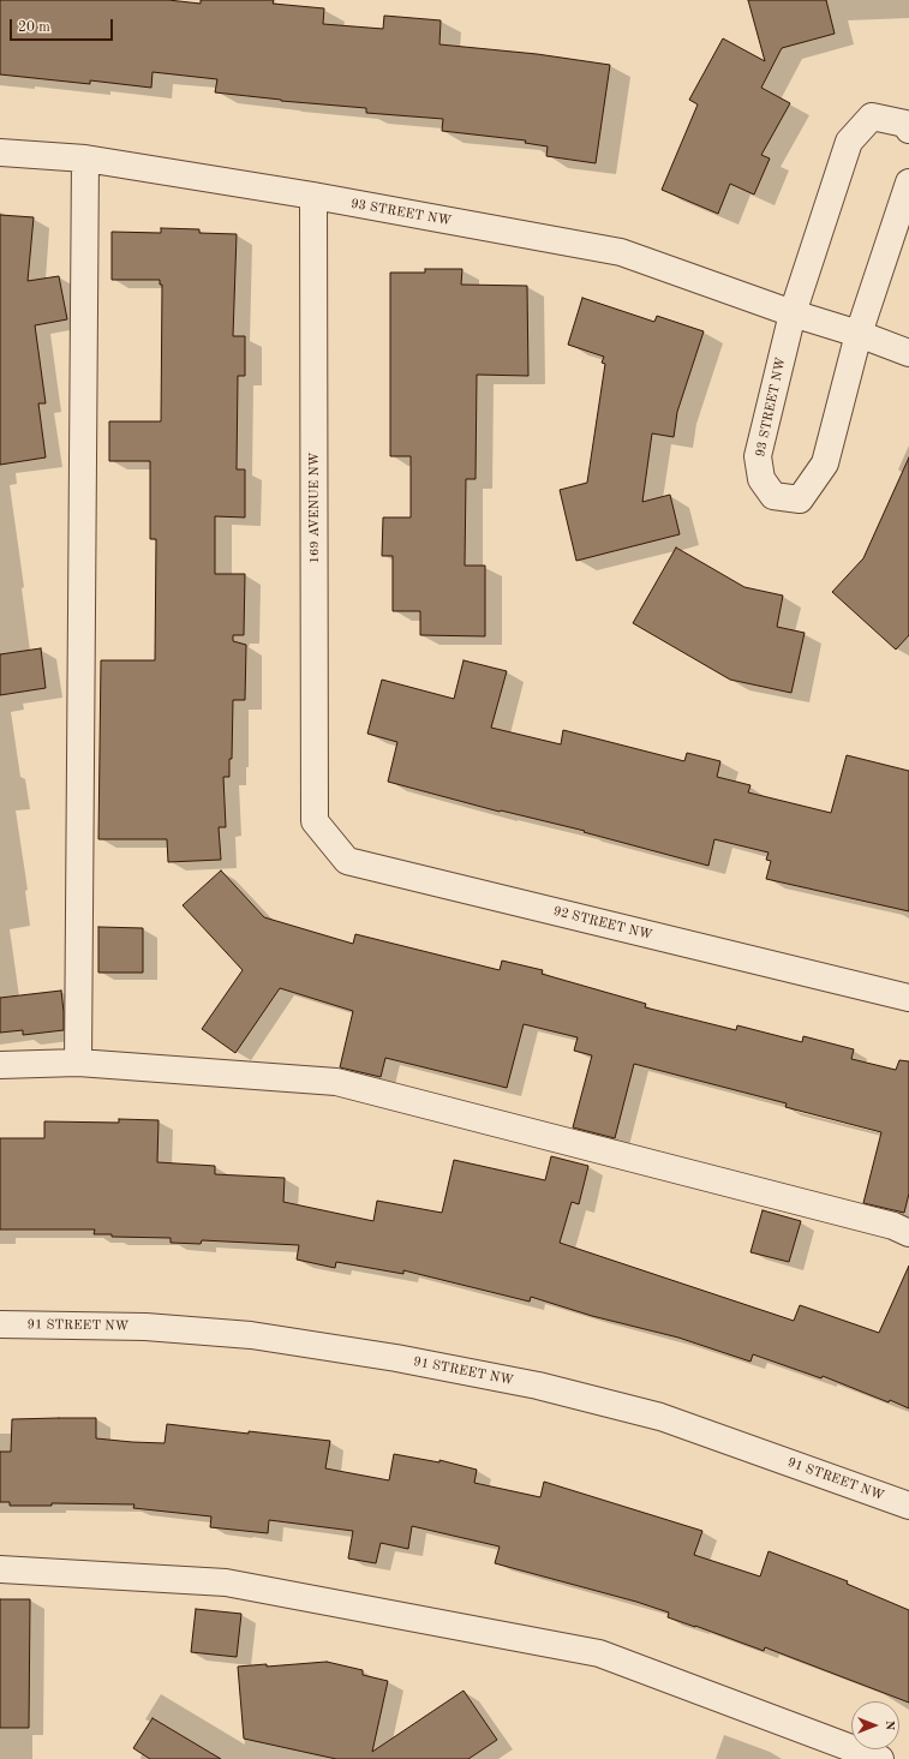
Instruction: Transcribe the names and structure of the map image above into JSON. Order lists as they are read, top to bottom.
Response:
{
  "streets": {
    "street": [
      "93 STREET NW",
      "169 AVENUE NW",
      "92 STREET NW",
      "91 STREET NW"
    ]
  },
  "crossings": [
    ["93 STREET NW", "169 AVENUE NW"],
    ["169 AVENUE NW", "92 STREET NW"]
  ],
  "scale_bar": "20 m",
  "north": "right"
}
